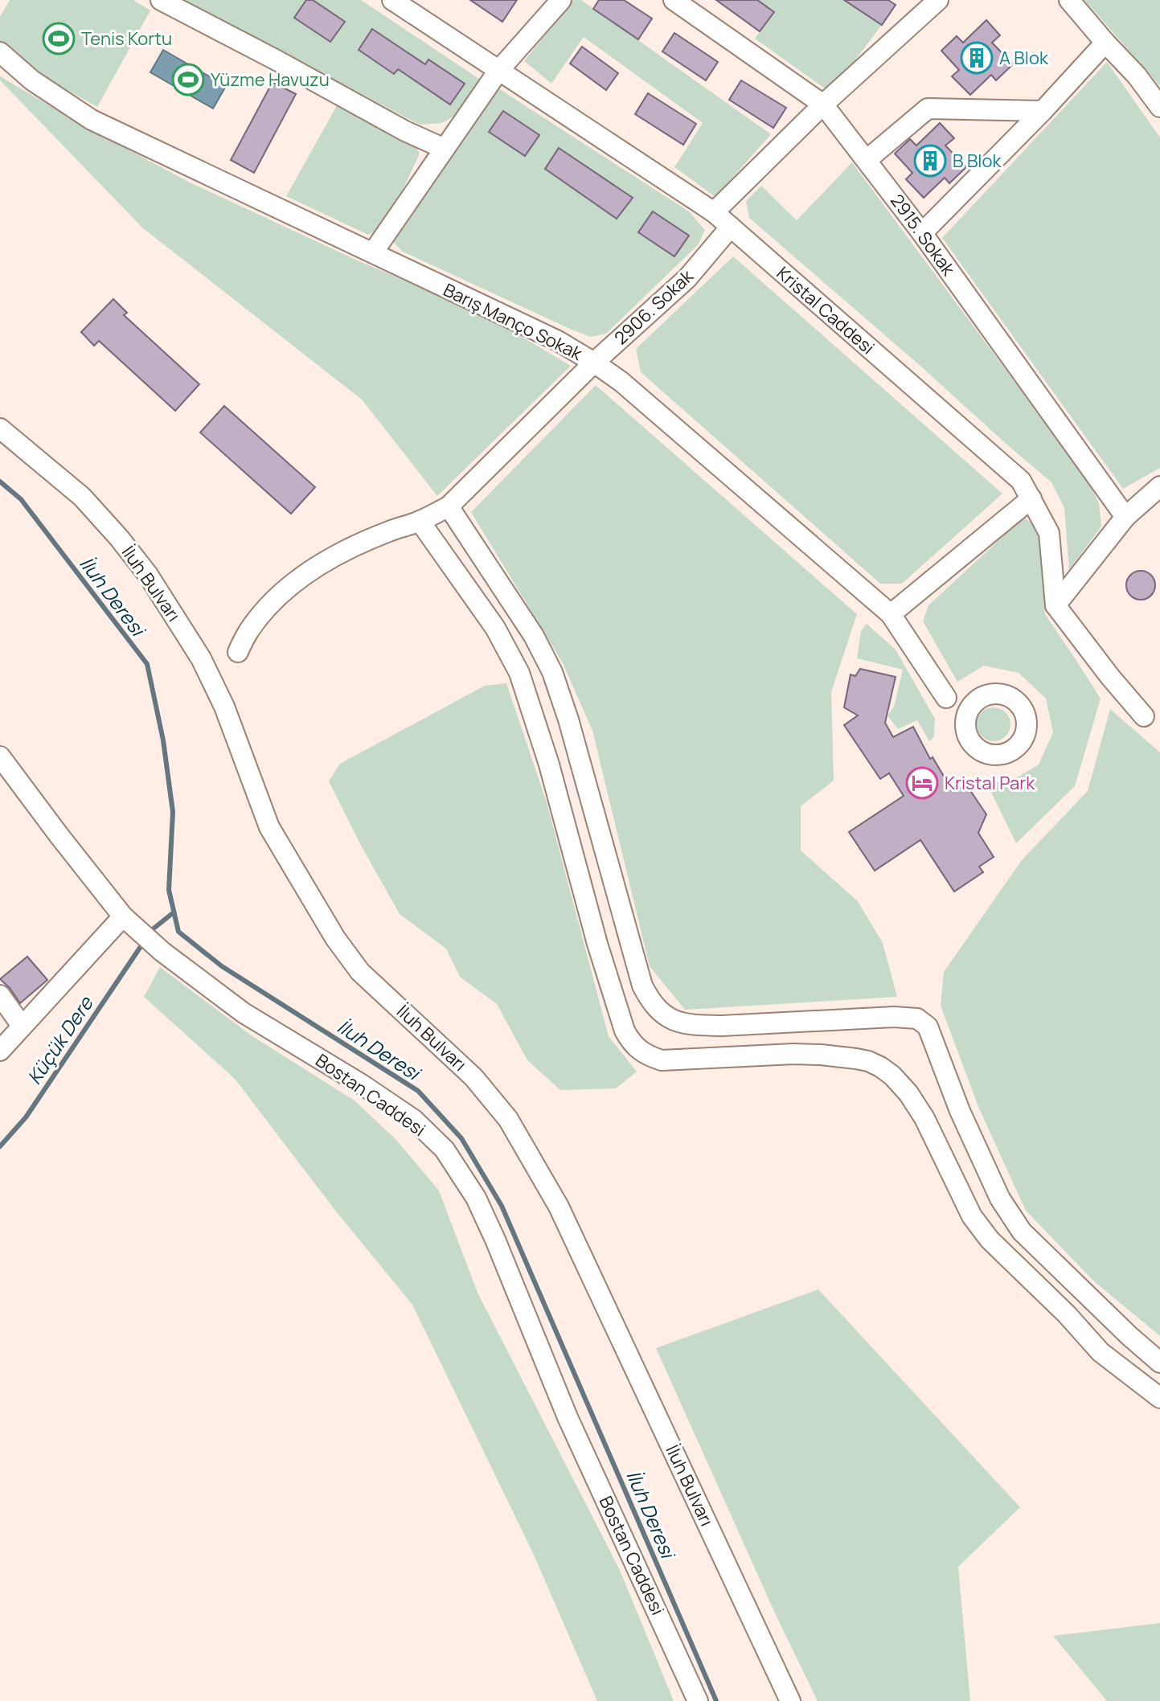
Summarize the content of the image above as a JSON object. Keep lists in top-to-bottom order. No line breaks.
{"streets":{"street":["2915. Sokak","2906. Sokak","Kristal Caddesi","Barış Manço Sokak","İluh Bulvarı","Bostan Caddesi"]},"crossings":[["2906. Sokak","Kristal Caddesi"],["2906. Sokak","Barış Manço Sokak"]],"water":["İluh Deresi","Küçük Dere"],"places":{"sports":["Tenis Kortu","Yüzme Havuzu"],"building":["A Blok","B Blok"],"hotel":["Kristal Park"]}}
